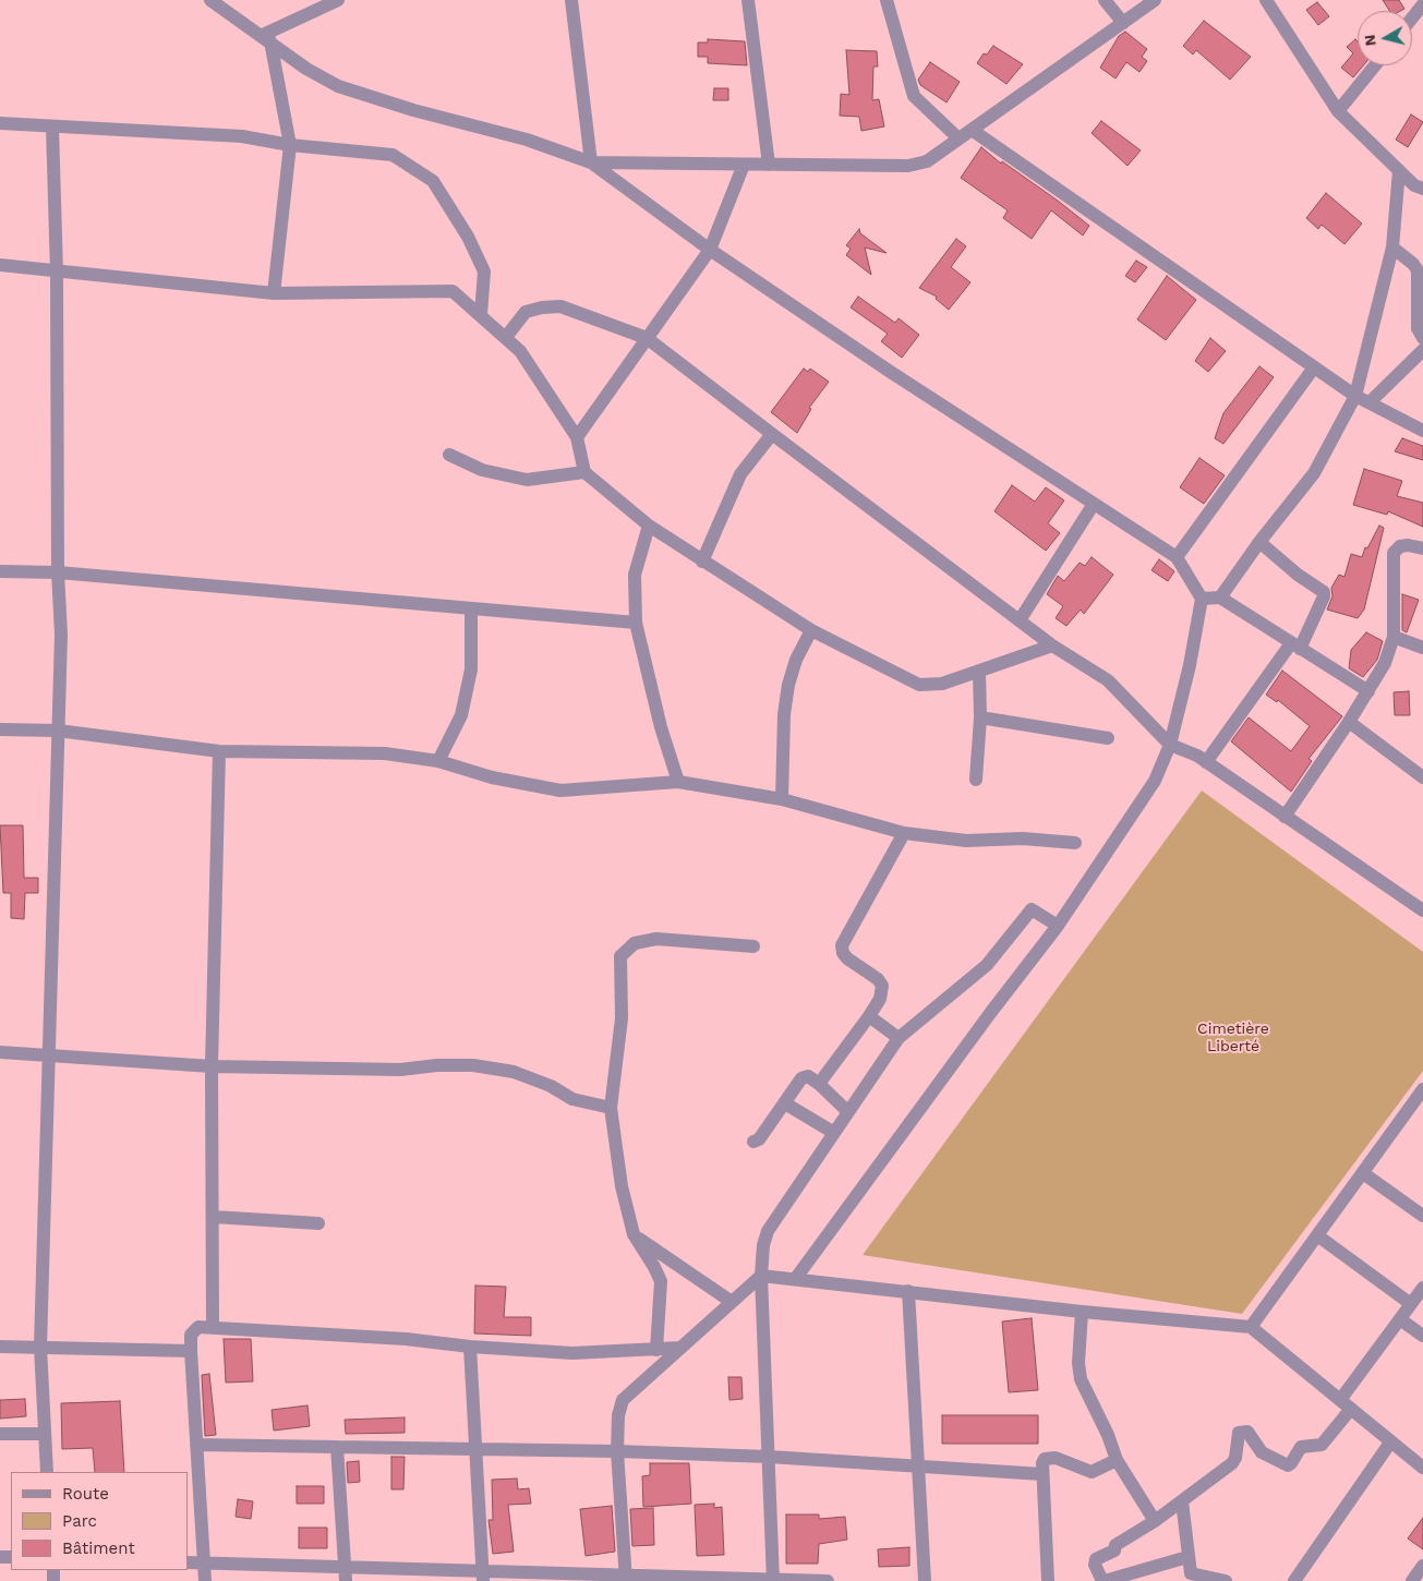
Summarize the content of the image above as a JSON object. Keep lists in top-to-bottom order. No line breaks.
{"parks":["Cimetière Liberté"],"legend":["Route","Parc","Bâtiment"],"north":"left"}
